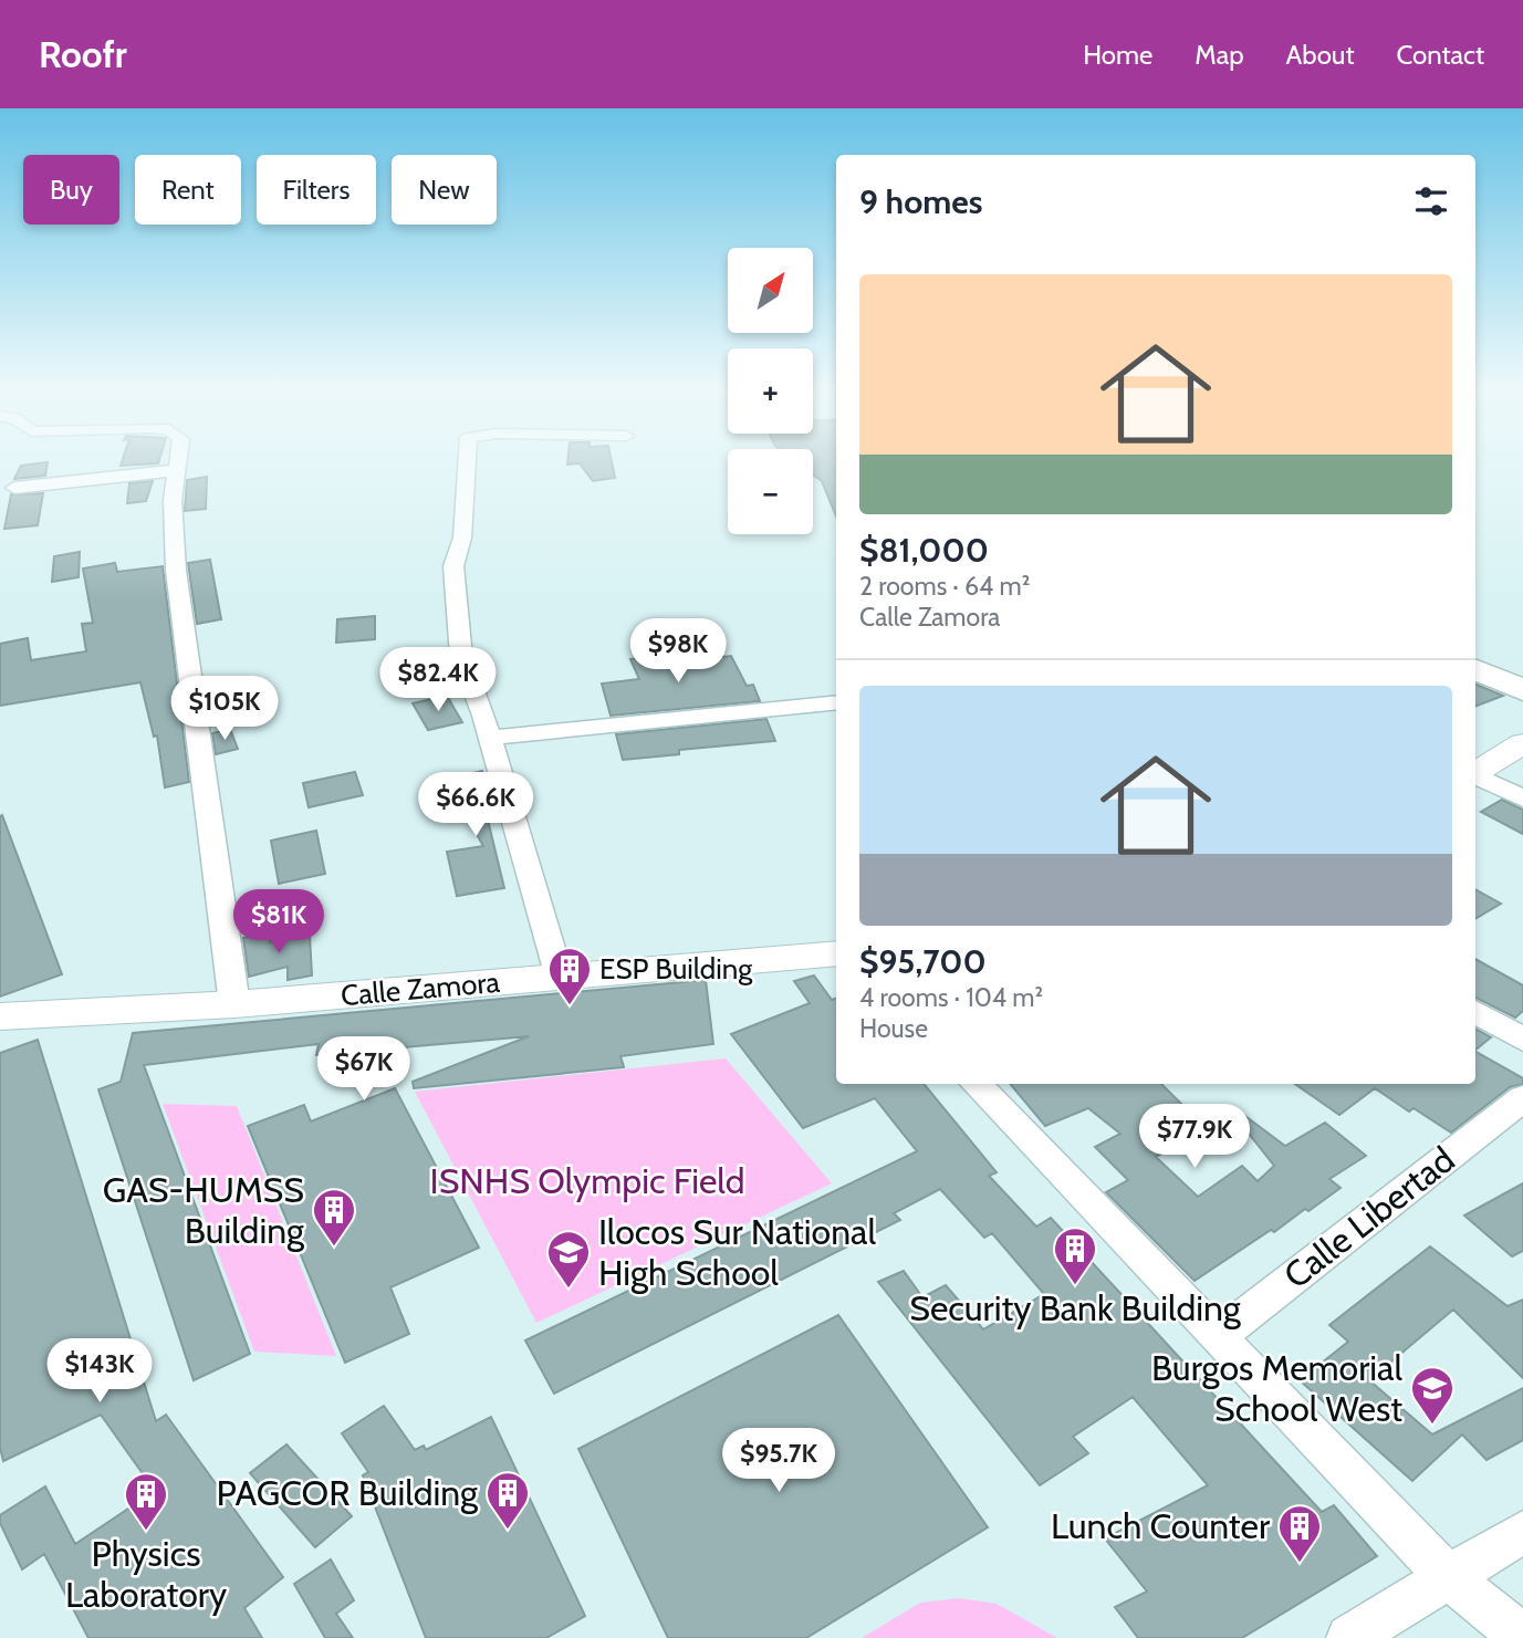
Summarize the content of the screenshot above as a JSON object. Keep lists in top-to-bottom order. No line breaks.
{"streets":{"street":["Calle Zamora","Calle Libertad"]},"parks":["ISNHS Olympic Field"],"places":{"building":["ESP Building","GAS-HUMSS Building","Security Bank Building","PAGCOR Building","Physics Laboratory","Lunch Counter"],"school or university":["Ilocos Sur National High School","Burgos Memorial School West"]},"north":"top right","page":{"header":"Roofr","nav":["Home","Map","About","Contact"],"chip":["Buy","Rent","Filters","New"],"heading":"9 homes","map_buttons":["+","−"],"list":[{"name":"$81,000","note":"2 rooms · 64 m² · Calle Zamora"},{"name":"$95,700","note":"4 rooms · 104 m² · House"}],"price":["$98K","$82.4K","$105K","$66.6K","$81K","$67K","$77.9K","$143K","$95.7K"]}}
